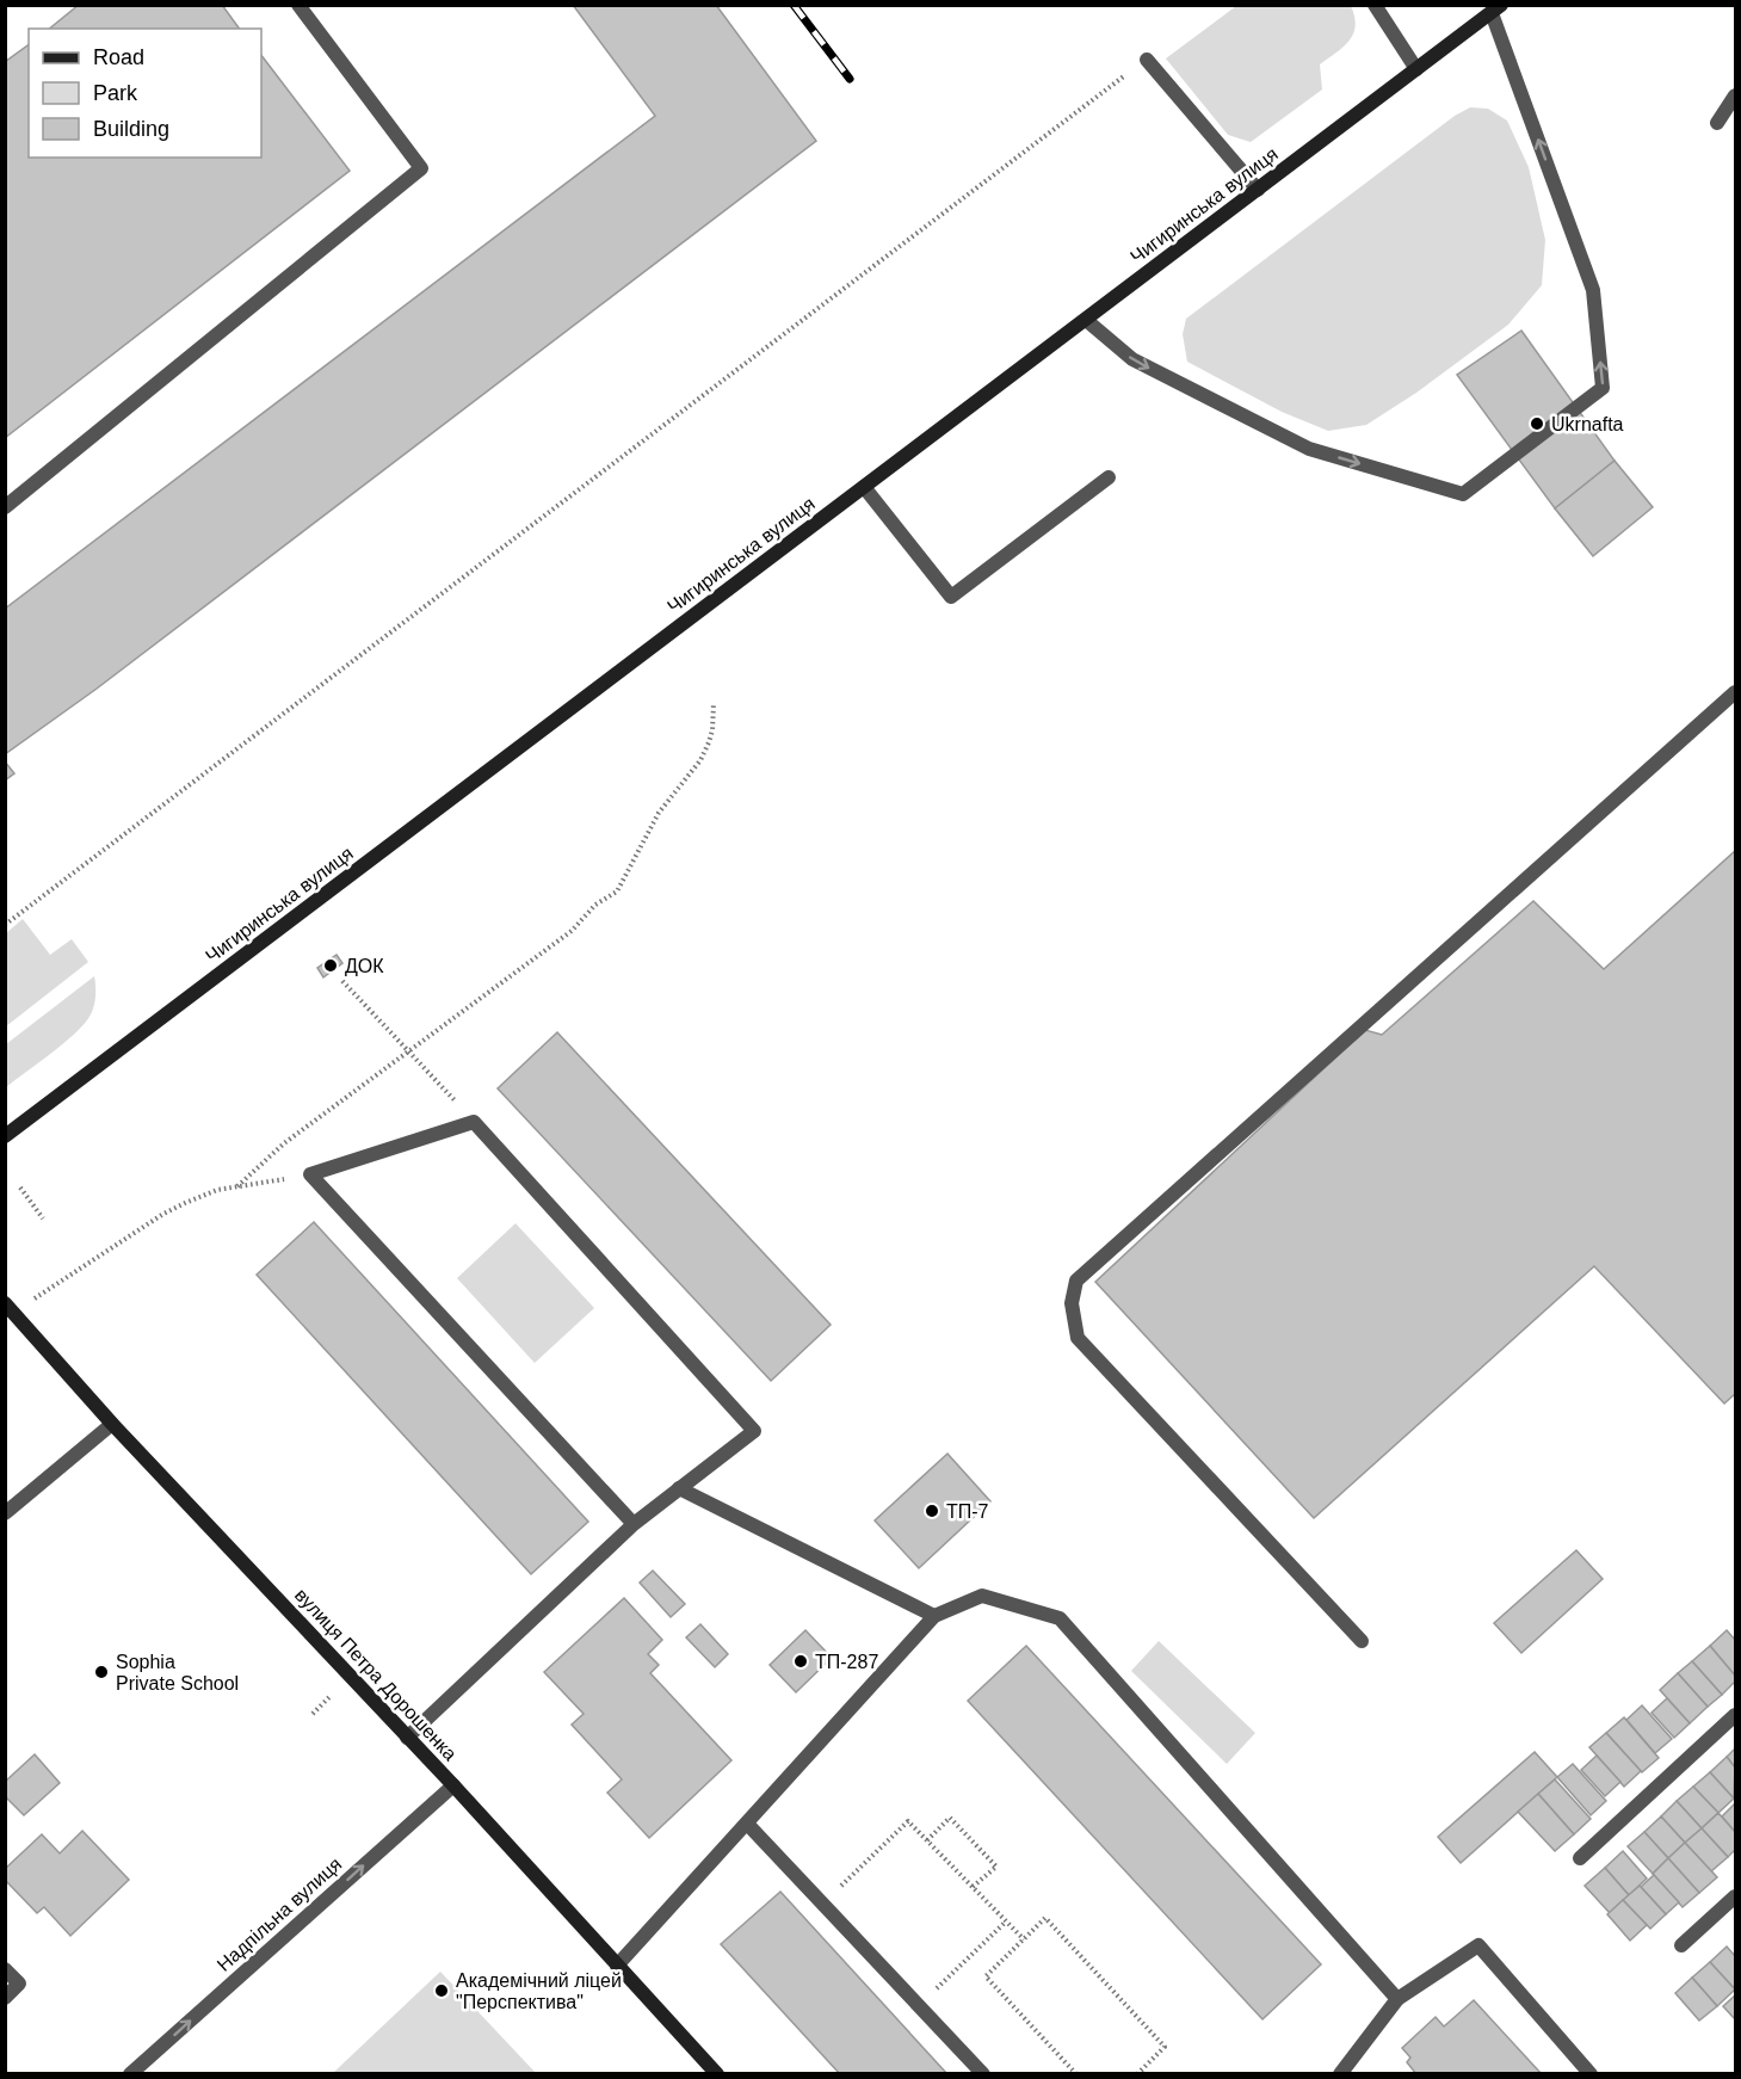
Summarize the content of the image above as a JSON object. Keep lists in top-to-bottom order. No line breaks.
{"streets":{"main road":["Чигиринська вулиця","вулиця Петра Дорошенка"],"street":["Надпільна вулиця"]},"crossings":[["вулиця Петра Дорошенка","Надпільна вулиця"]],"one_way":["Надпільна вулиця"],"places":["Ukrnafta","ДОК","ТП-7","ТП-287","Sophia Private School","Академічний ліцей \"Перспектива\""],"legend":["Road","Park","Building"]}
